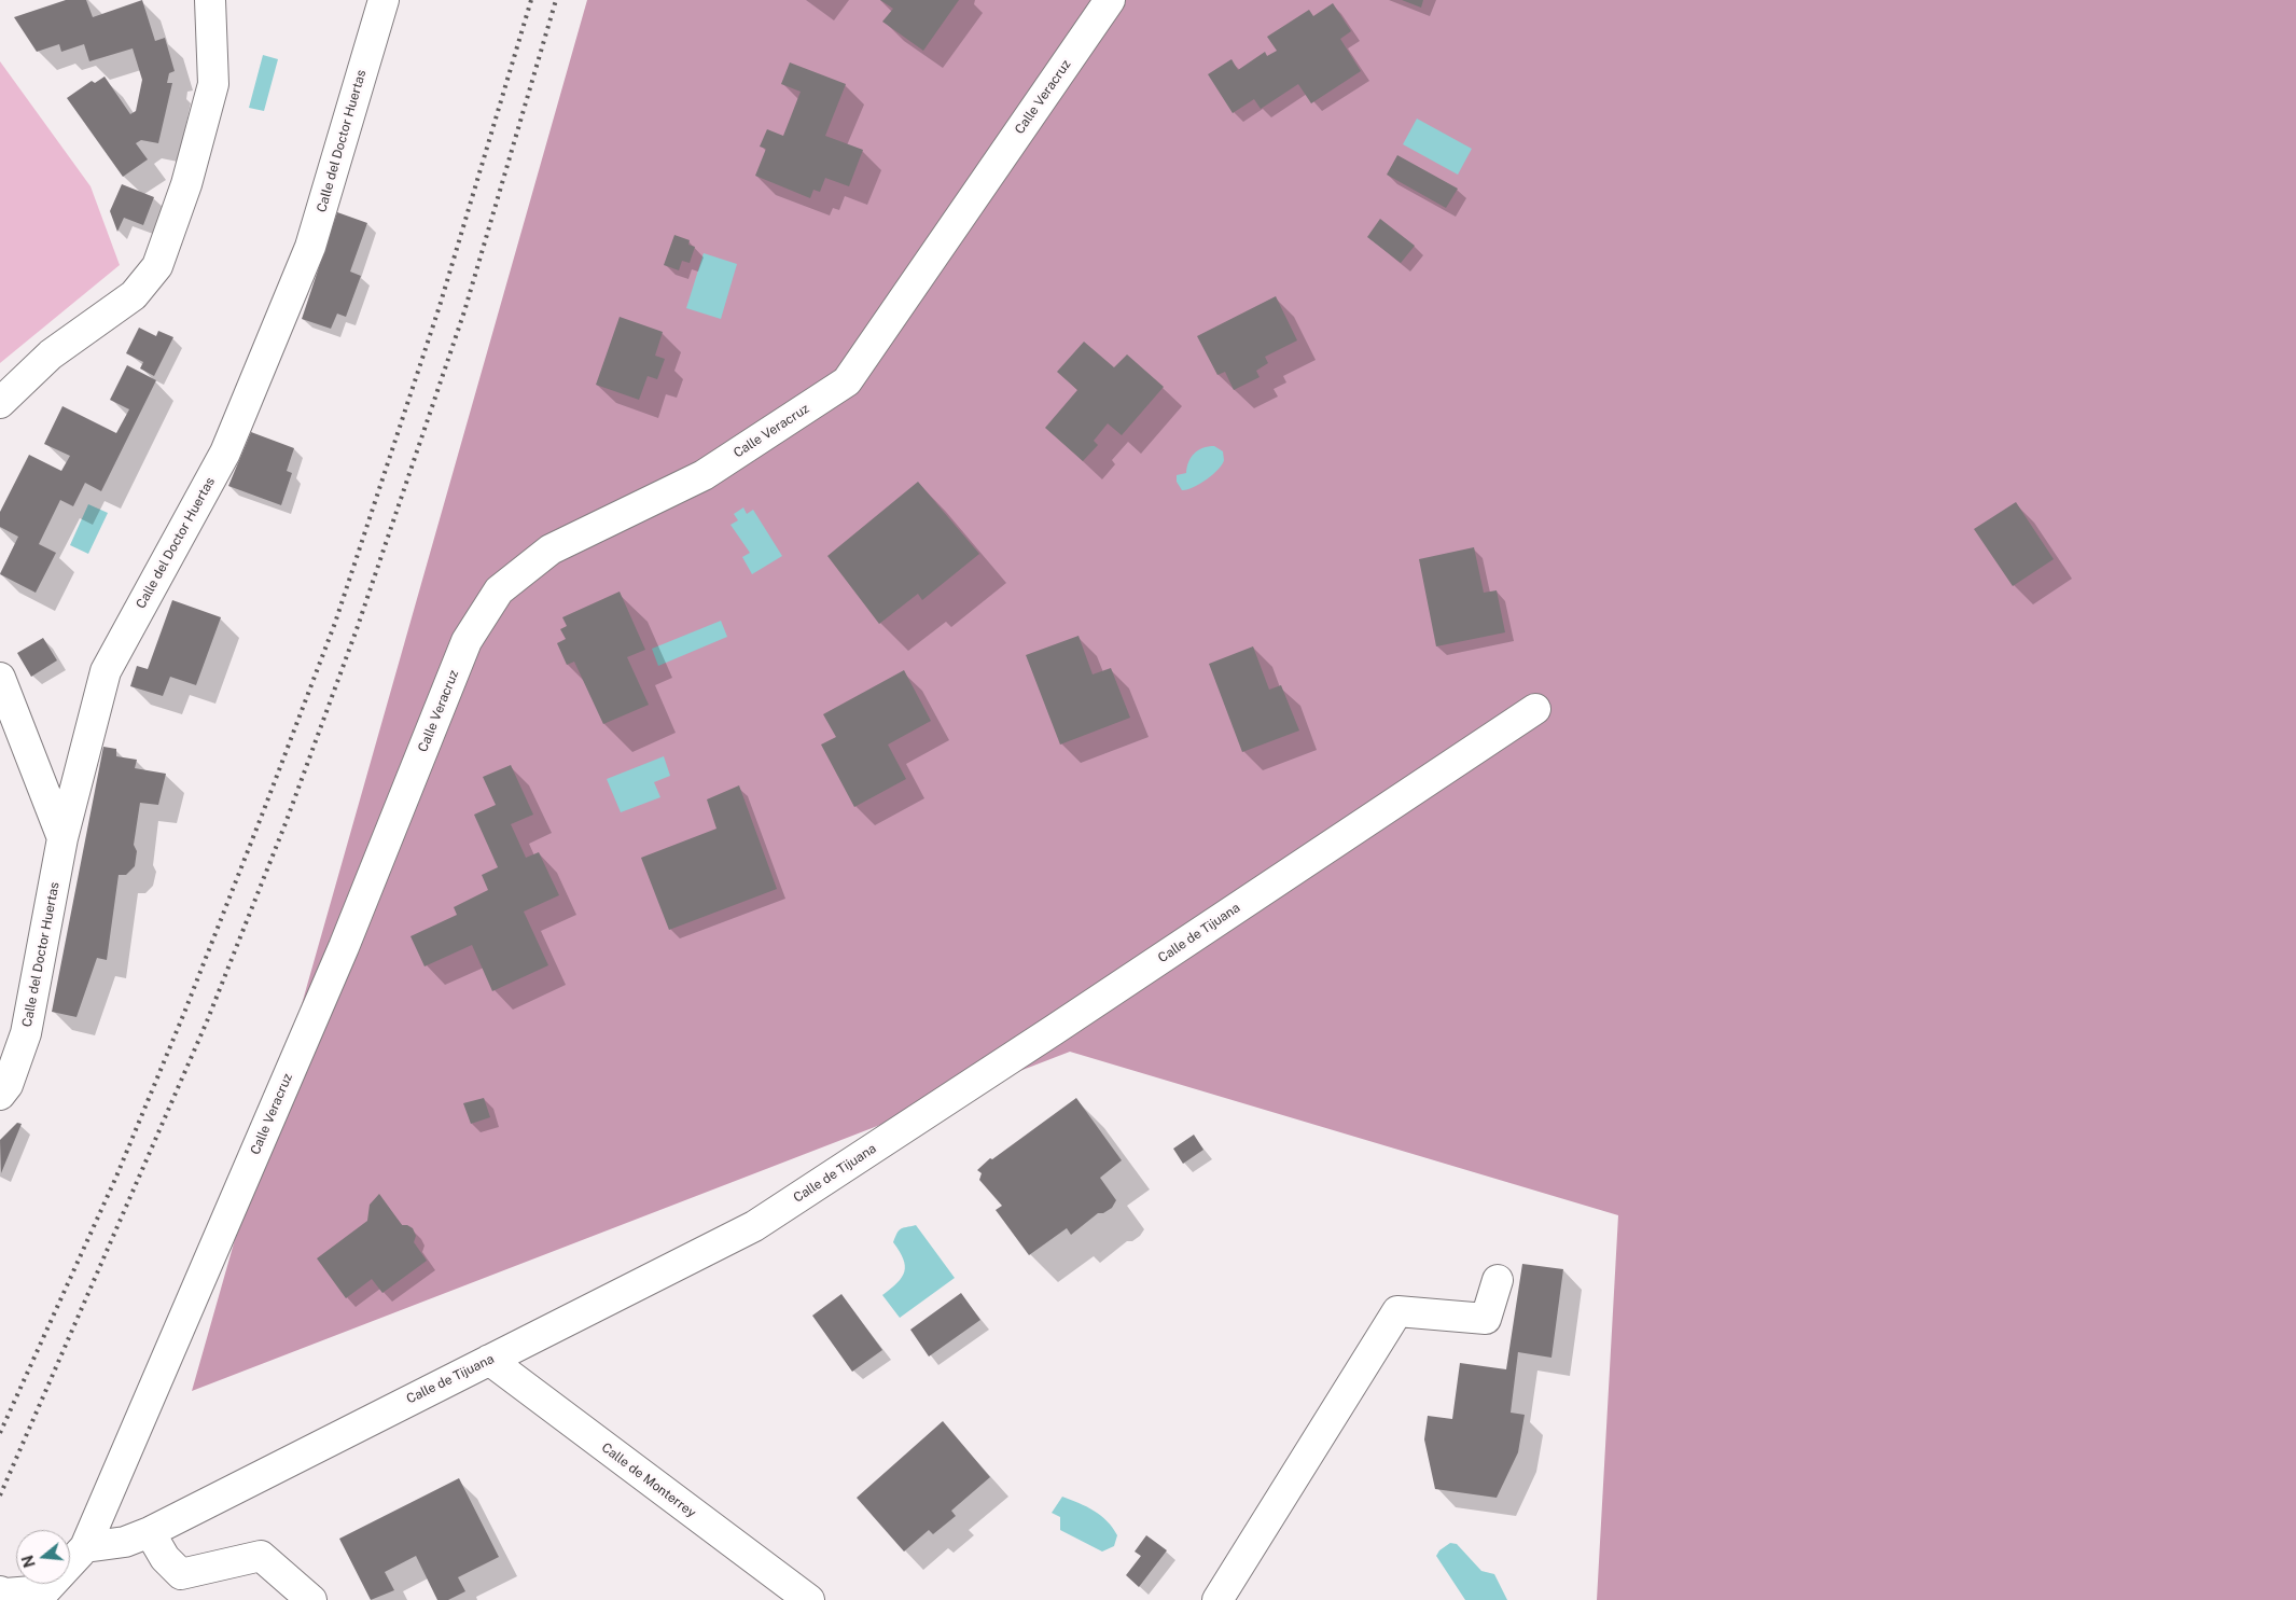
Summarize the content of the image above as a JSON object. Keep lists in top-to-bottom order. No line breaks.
{"streets":{"street":["Calle Veracruz","Calle del Doctor Huertas","Calle de Tijuana","Calle de Monterrey"]},"crossings":[["Calle Veracruz","Calle de Tijuana"],["Calle de Tijuana","Calle de Monterrey"]],"north":"left"}
